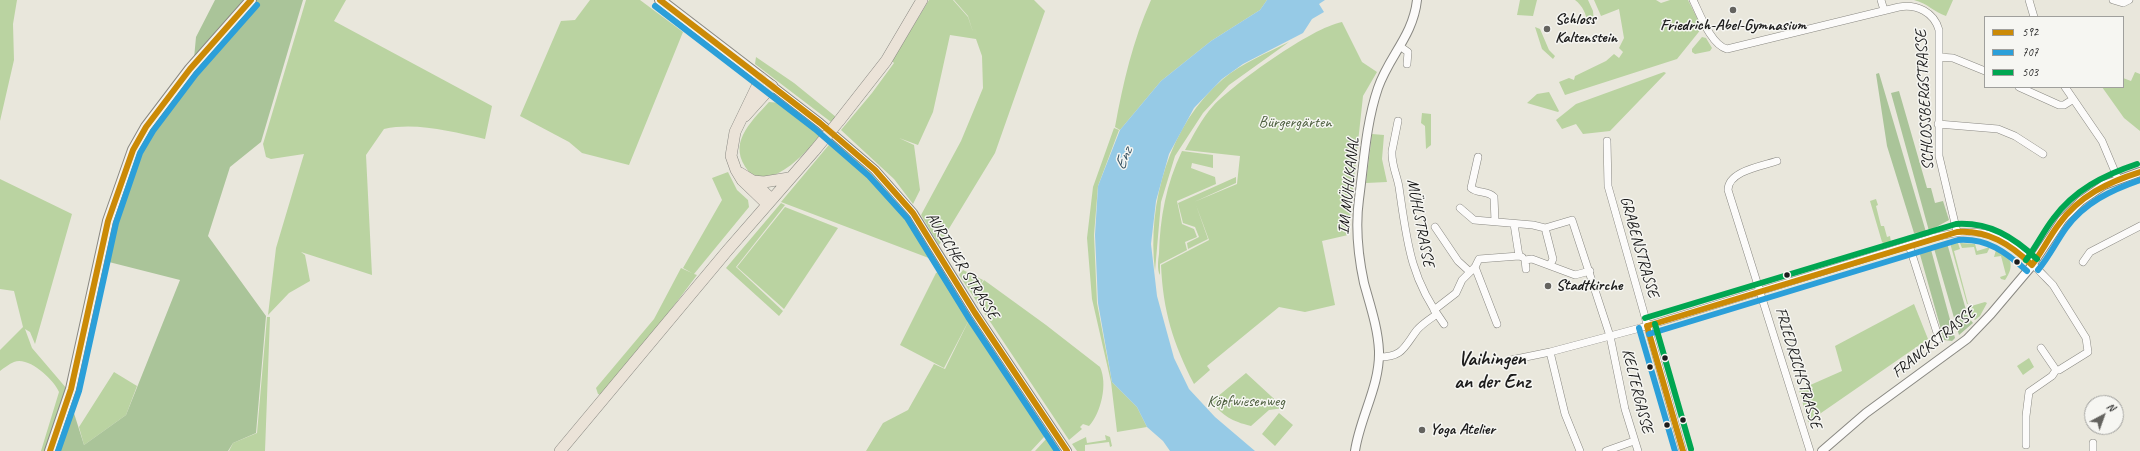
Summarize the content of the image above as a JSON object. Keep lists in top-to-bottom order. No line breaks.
{"streets":{"street":["SCHLOSSBERGSTRASSE","IM MÜHLKANAL","MÜHLSTRASSE","GRABENSTRASSE","AURICHER STRASSE","FRANCKSTRASSE","FRIEDRICHSTRASSE","KELTERGASSE"]},"districts":["Vaihingen an der Enz"],"water":["Enz"],"parks":["Bürgergärten","Köpfwiesenweg"],"places":["Friedrich-Abel-Gymnasium","Schloss Kaltenstein","Stadtkirche","Yoga Atelier"],"lines":["transit line 592","transit line 707","transit line 503"],"legend":["592","707","503"],"north":"top right"}
